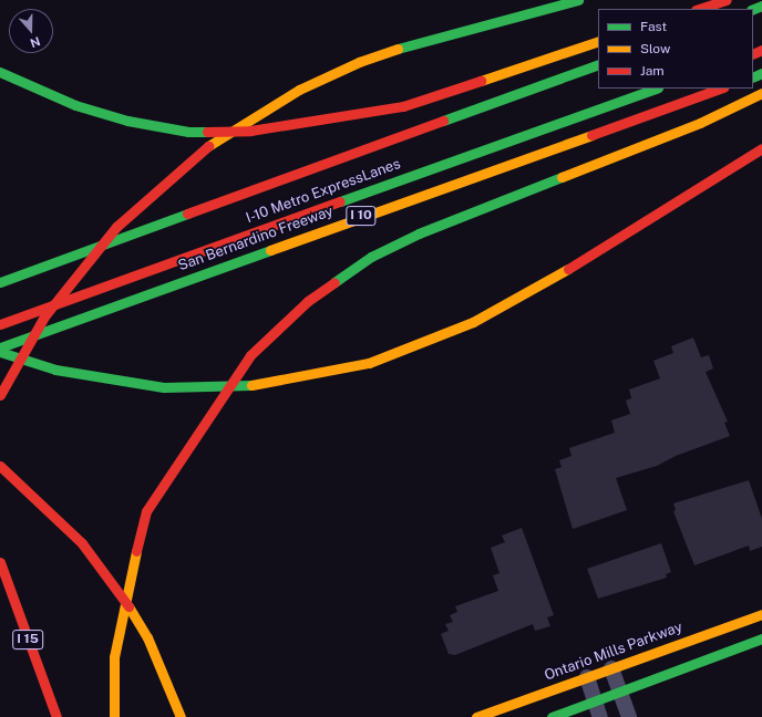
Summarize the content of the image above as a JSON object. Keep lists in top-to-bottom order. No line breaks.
{"streets":{"main road":["I-10 Metro ExpressLanes","I 10","San Bernardino Freeway","I 15","Ontario Mills Parkway"]},"legend":["Fast","Slow","Jam"],"north":"bottom"}
